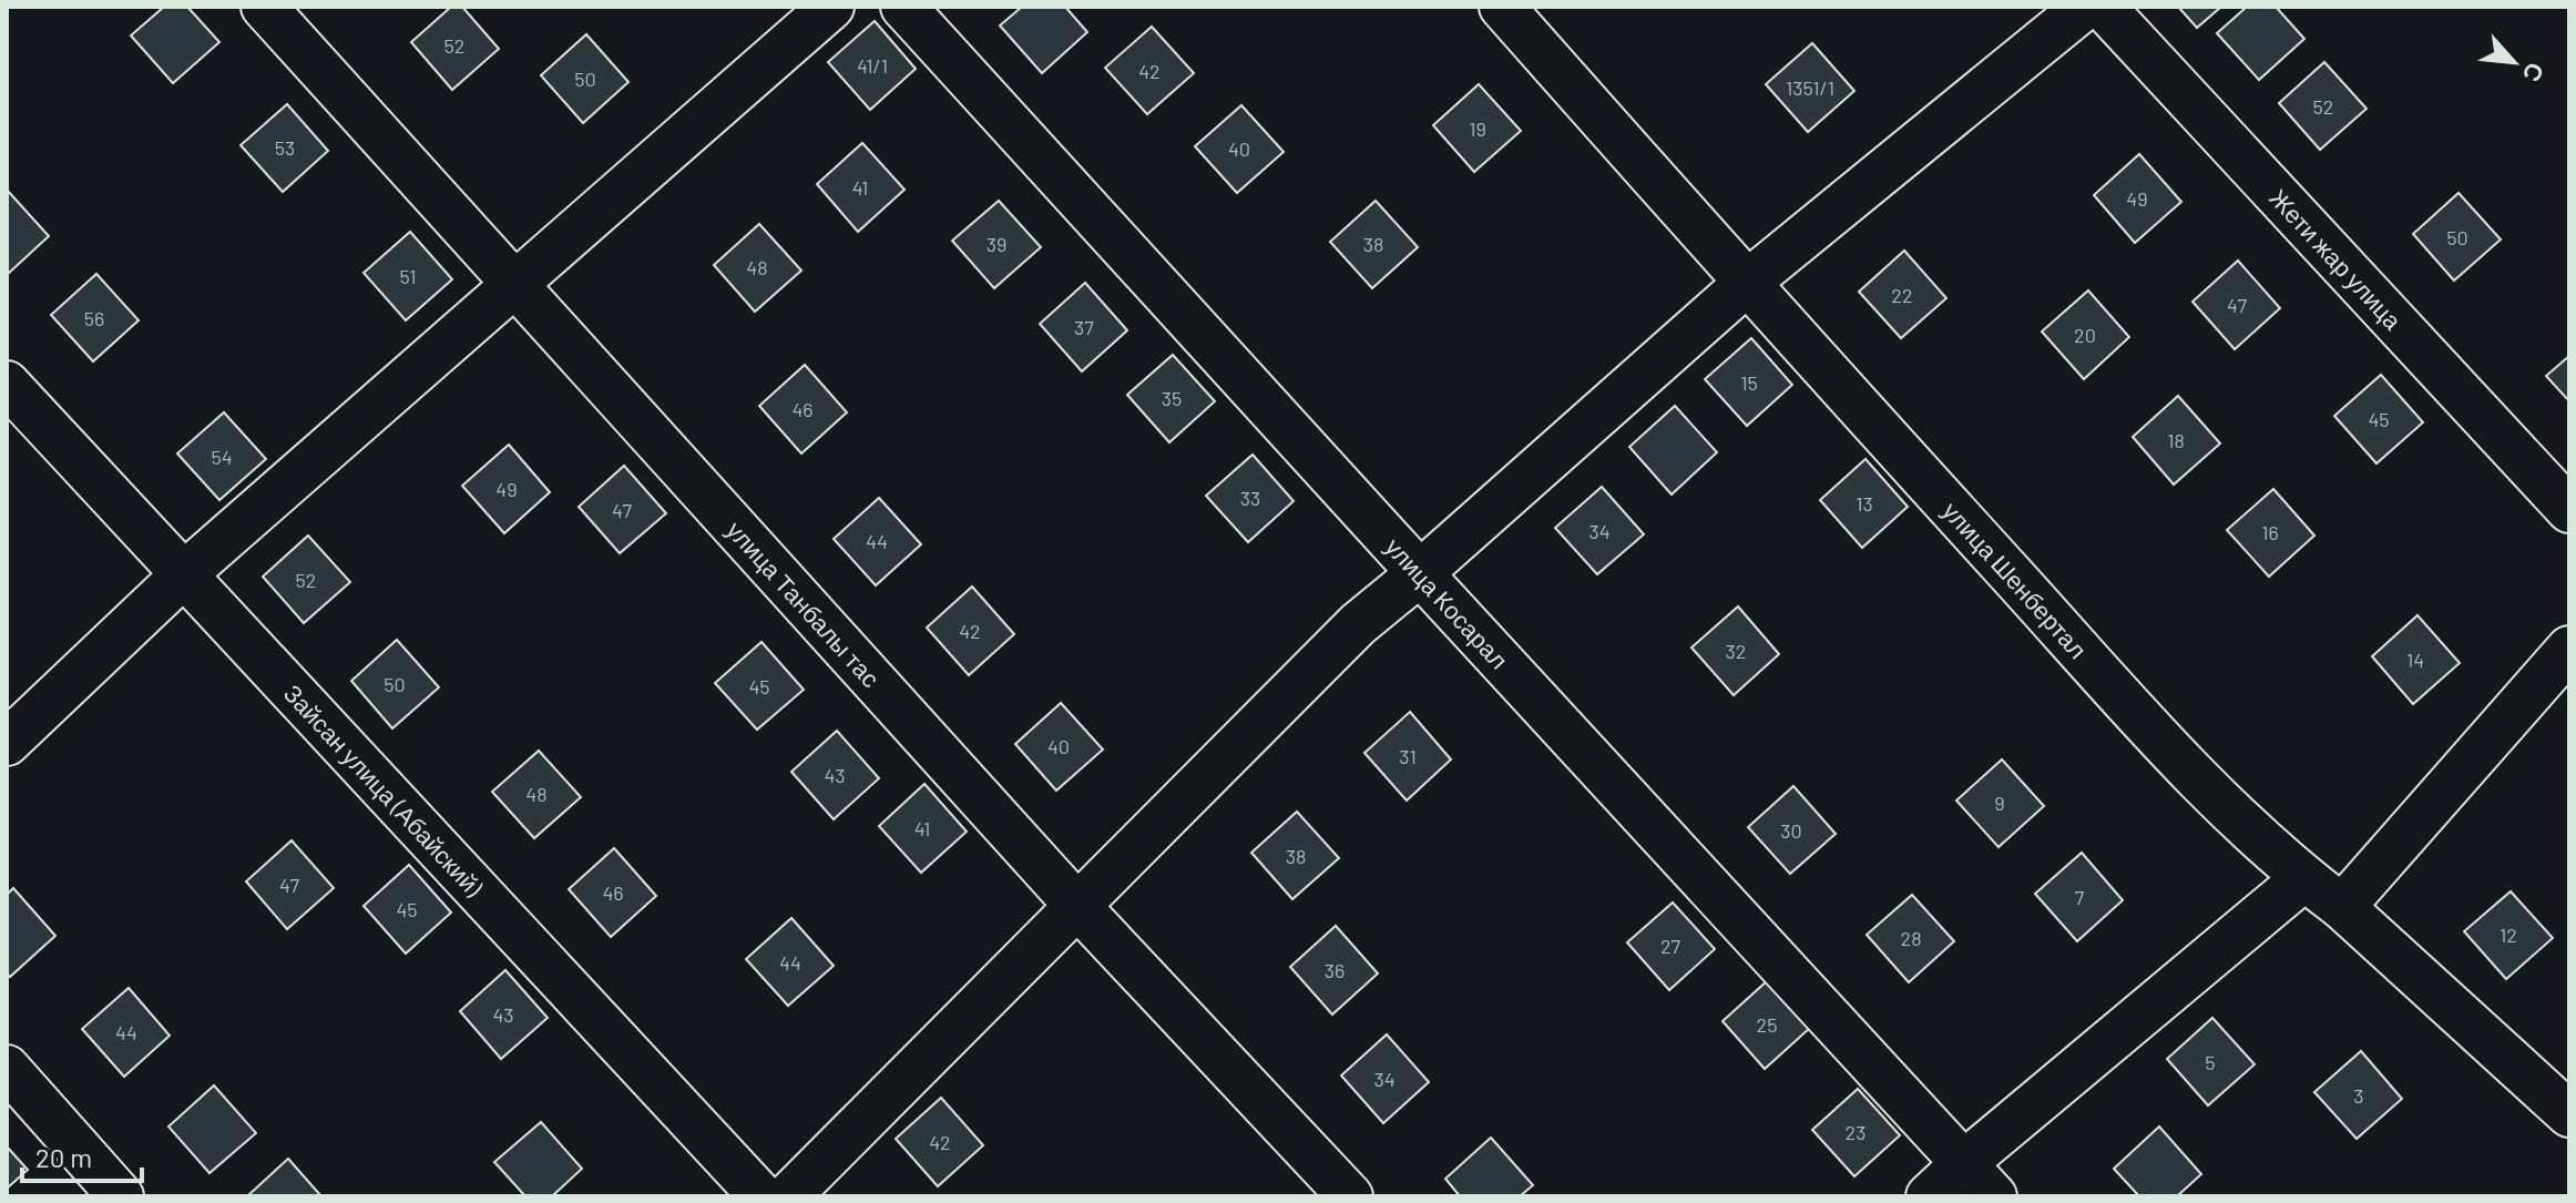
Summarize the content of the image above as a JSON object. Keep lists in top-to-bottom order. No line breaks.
{"streets":{"street":["Жети жар улица","улица Шенбертал","улица Косарал","улица Танбалы тас","Зайсан улица (Абайский)"]},"house_numbers":["52","41/1","42","50","1351/1","52","19","53","40","41","49","50","39","38","48","51","22","47","56","37","20","15","35","46","45","18","54","49","33","13","47","34","16","44","52","42","32","14","50","45","40","31","43","48","9","41","30","38","47","46","7","45","12","28","27","44","36","43","25","44","5","34","3","23","42"],"scale_bar":"20 m","north":"bottom right"}
